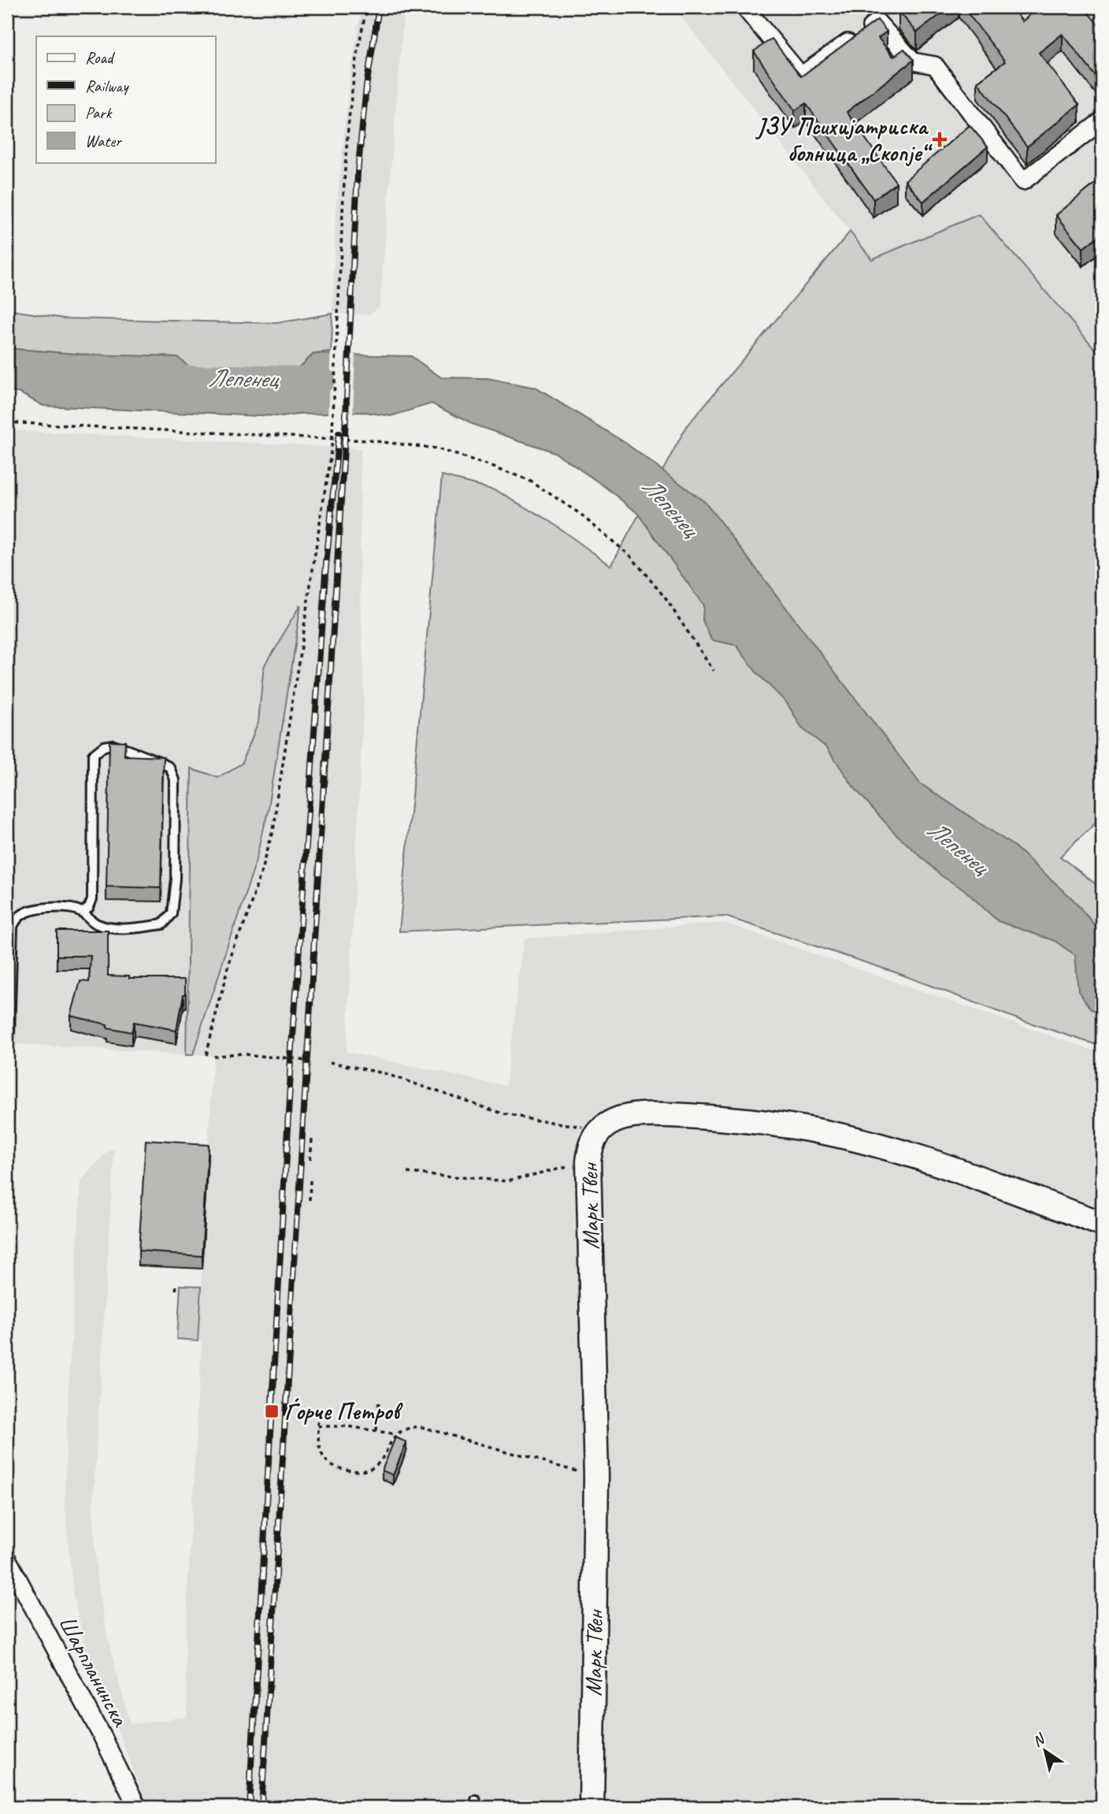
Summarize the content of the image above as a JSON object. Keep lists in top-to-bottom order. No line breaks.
{"streets":{"street":["Марк Твен","Шарпланинска"]},"water":["Лепенец"],"places":{"health":["ЈЗУ Психијатриска болница „Скопје“"],"transit":["Ѓорче Петров"]},"legend":["Road","Railway","Park","Water"],"north":"top left"}
